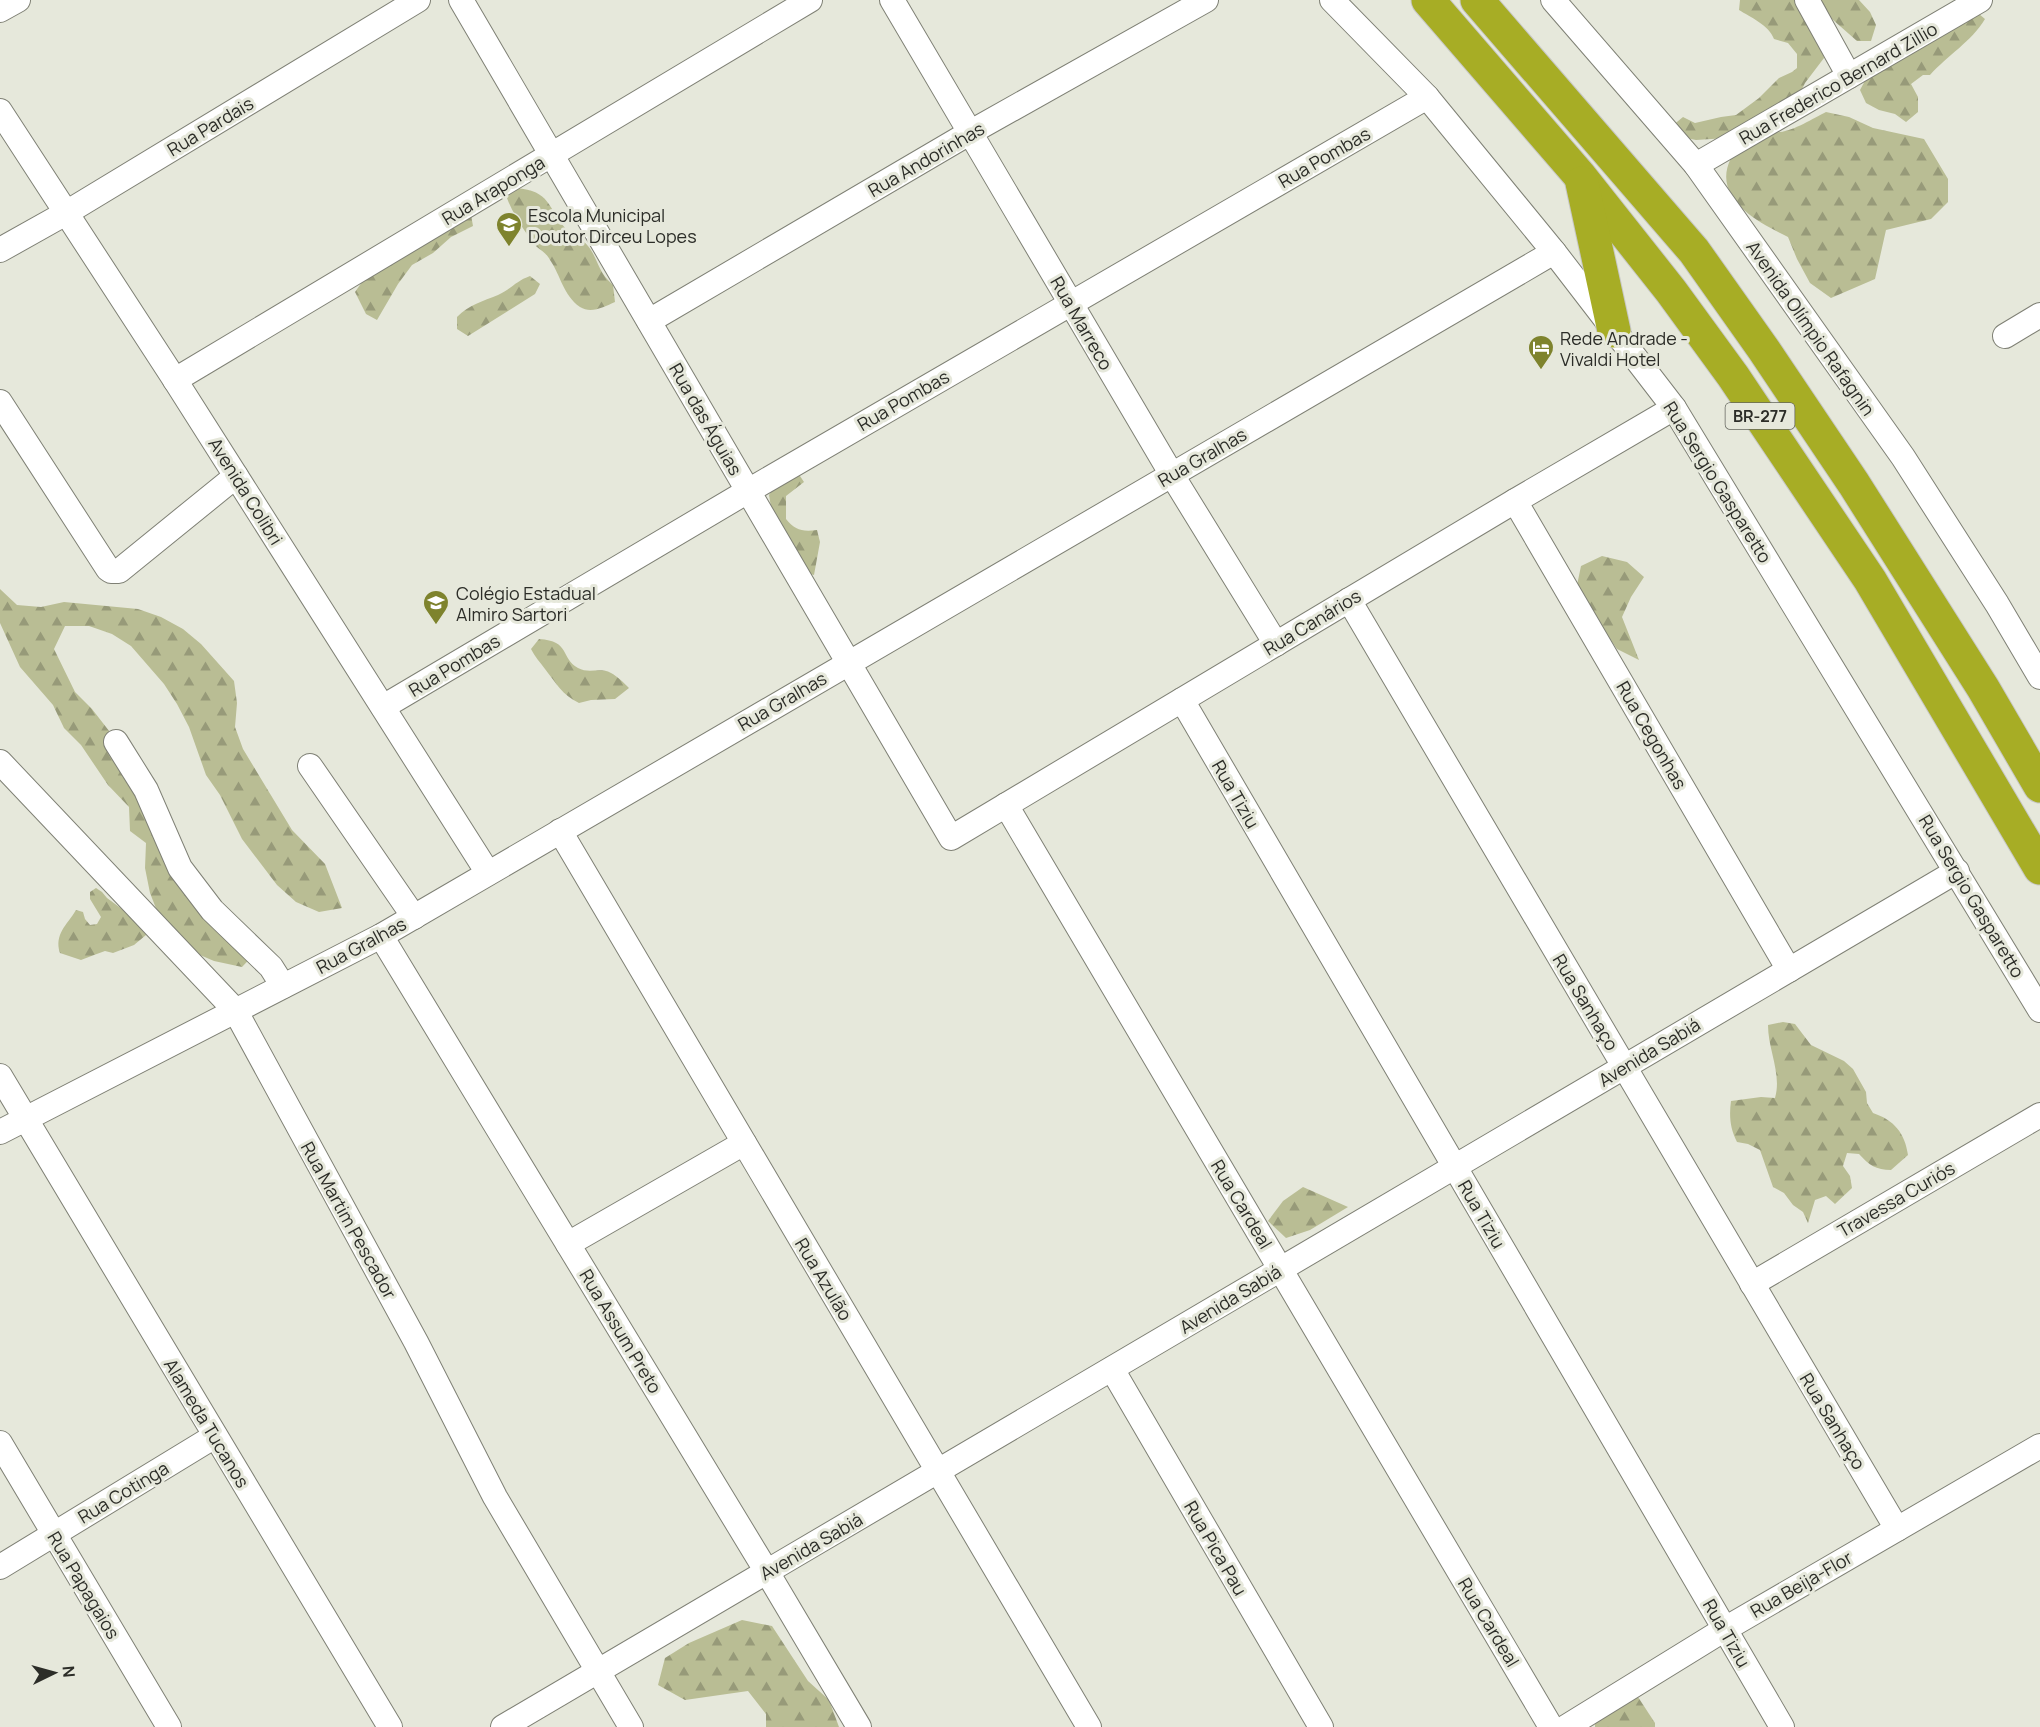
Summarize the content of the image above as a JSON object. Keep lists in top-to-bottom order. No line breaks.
{"streets":{"highway":["BR-277"],"street":["Rua Frederico Bernard Zillio","Rua Pardais","Rua Pombas","Rua Andorinhas","Rua Araponga","Rua Marreco","Avenida Olímpio Rafagnin","Rua das Águias","Rua Gralhas","Rua Sergio Gasparetto","Avenida Colibri","Rua Canários","Rua Cegonhas","Rua Tiziu","Rua Sanhaço","Avenida Sabiá","Travessa Curiós","Rua Cardeal","Rua Martim Pescador","Rua Azulão","Rua Assum Preto","Alameda Tucanos","Rua Cotinga","Rua Pica Pau","Rua Beija-Flor","Rua Papagaios"]},"crossings":[["Rua Frederico Bernard Zillio","Avenida Olímpio Rafagnin"],["Rua Pardais","Avenida Colibri"],["Rua Pombas","Rua Marreco"],["Rua Pombas","Rua das Águias"],["Rua Pombas","Rua Sergio Gasparetto"],["Rua Pombas","Avenida Colibri"],["Rua Andorinhas","Rua Marreco"],["Rua Andorinhas","Rua das Águias"],["Rua Araponga","Rua das Águias"],["Rua Araponga","Avenida Colibri"],["Rua Marreco","Rua Gralhas"],["Rua Marreco","Rua Canários"],["Rua das Águias","Rua Gralhas"],["Rua das Águias","Rua Canários"],["Rua Gralhas","Rua Sergio Gasparetto"],["Rua Gralhas","Avenida Colibri"],["Rua Gralhas","Rua Martim Pescador"],["Rua Gralhas","Rua Azulão"],["Rua Gralhas","Rua Assum Preto"],["Rua Gralhas","Alameda Tucanos"],["Rua Sergio Gasparetto","Rua Canários"],["Rua Sergio Gasparetto","Avenida Sabiá"],["Rua Canários","Rua Cegonhas"],["Rua Canários","Rua Tiziu"],["Rua Canários","Rua Sanhaço"],["Rua Canários","Rua Cardeal"],["Rua Cegonhas","Avenida Sabiá"],["Rua Tiziu","Avenida Sabiá"],["Rua Tiziu","Rua Beija-Flor"],["Rua Sanhaço","Avenida Sabiá"],["Rua Sanhaço","Travessa Curiós"],["Rua Sanhaço","Rua Beija-Flor"],["Avenida Sabiá","Rua Cardeal"],["Avenida Sabiá","Rua Martim Pescador"],["Avenida Sabiá","Rua Azulão"],["Avenida Sabiá","Rua Assum Preto"],["Avenida Sabiá","Rua Pica Pau"],["Alameda Tucanos","Rua Cotinga"],["Rua Cotinga","Rua Papagaios"]],"places":{"school or university":["Escola Municipal Doutor Dirceu Lopes","Colégio Estadual Almiro Sartori"],"hotel":["Rede Andrade - Vivaldi Hotel"]},"north":"right"}
